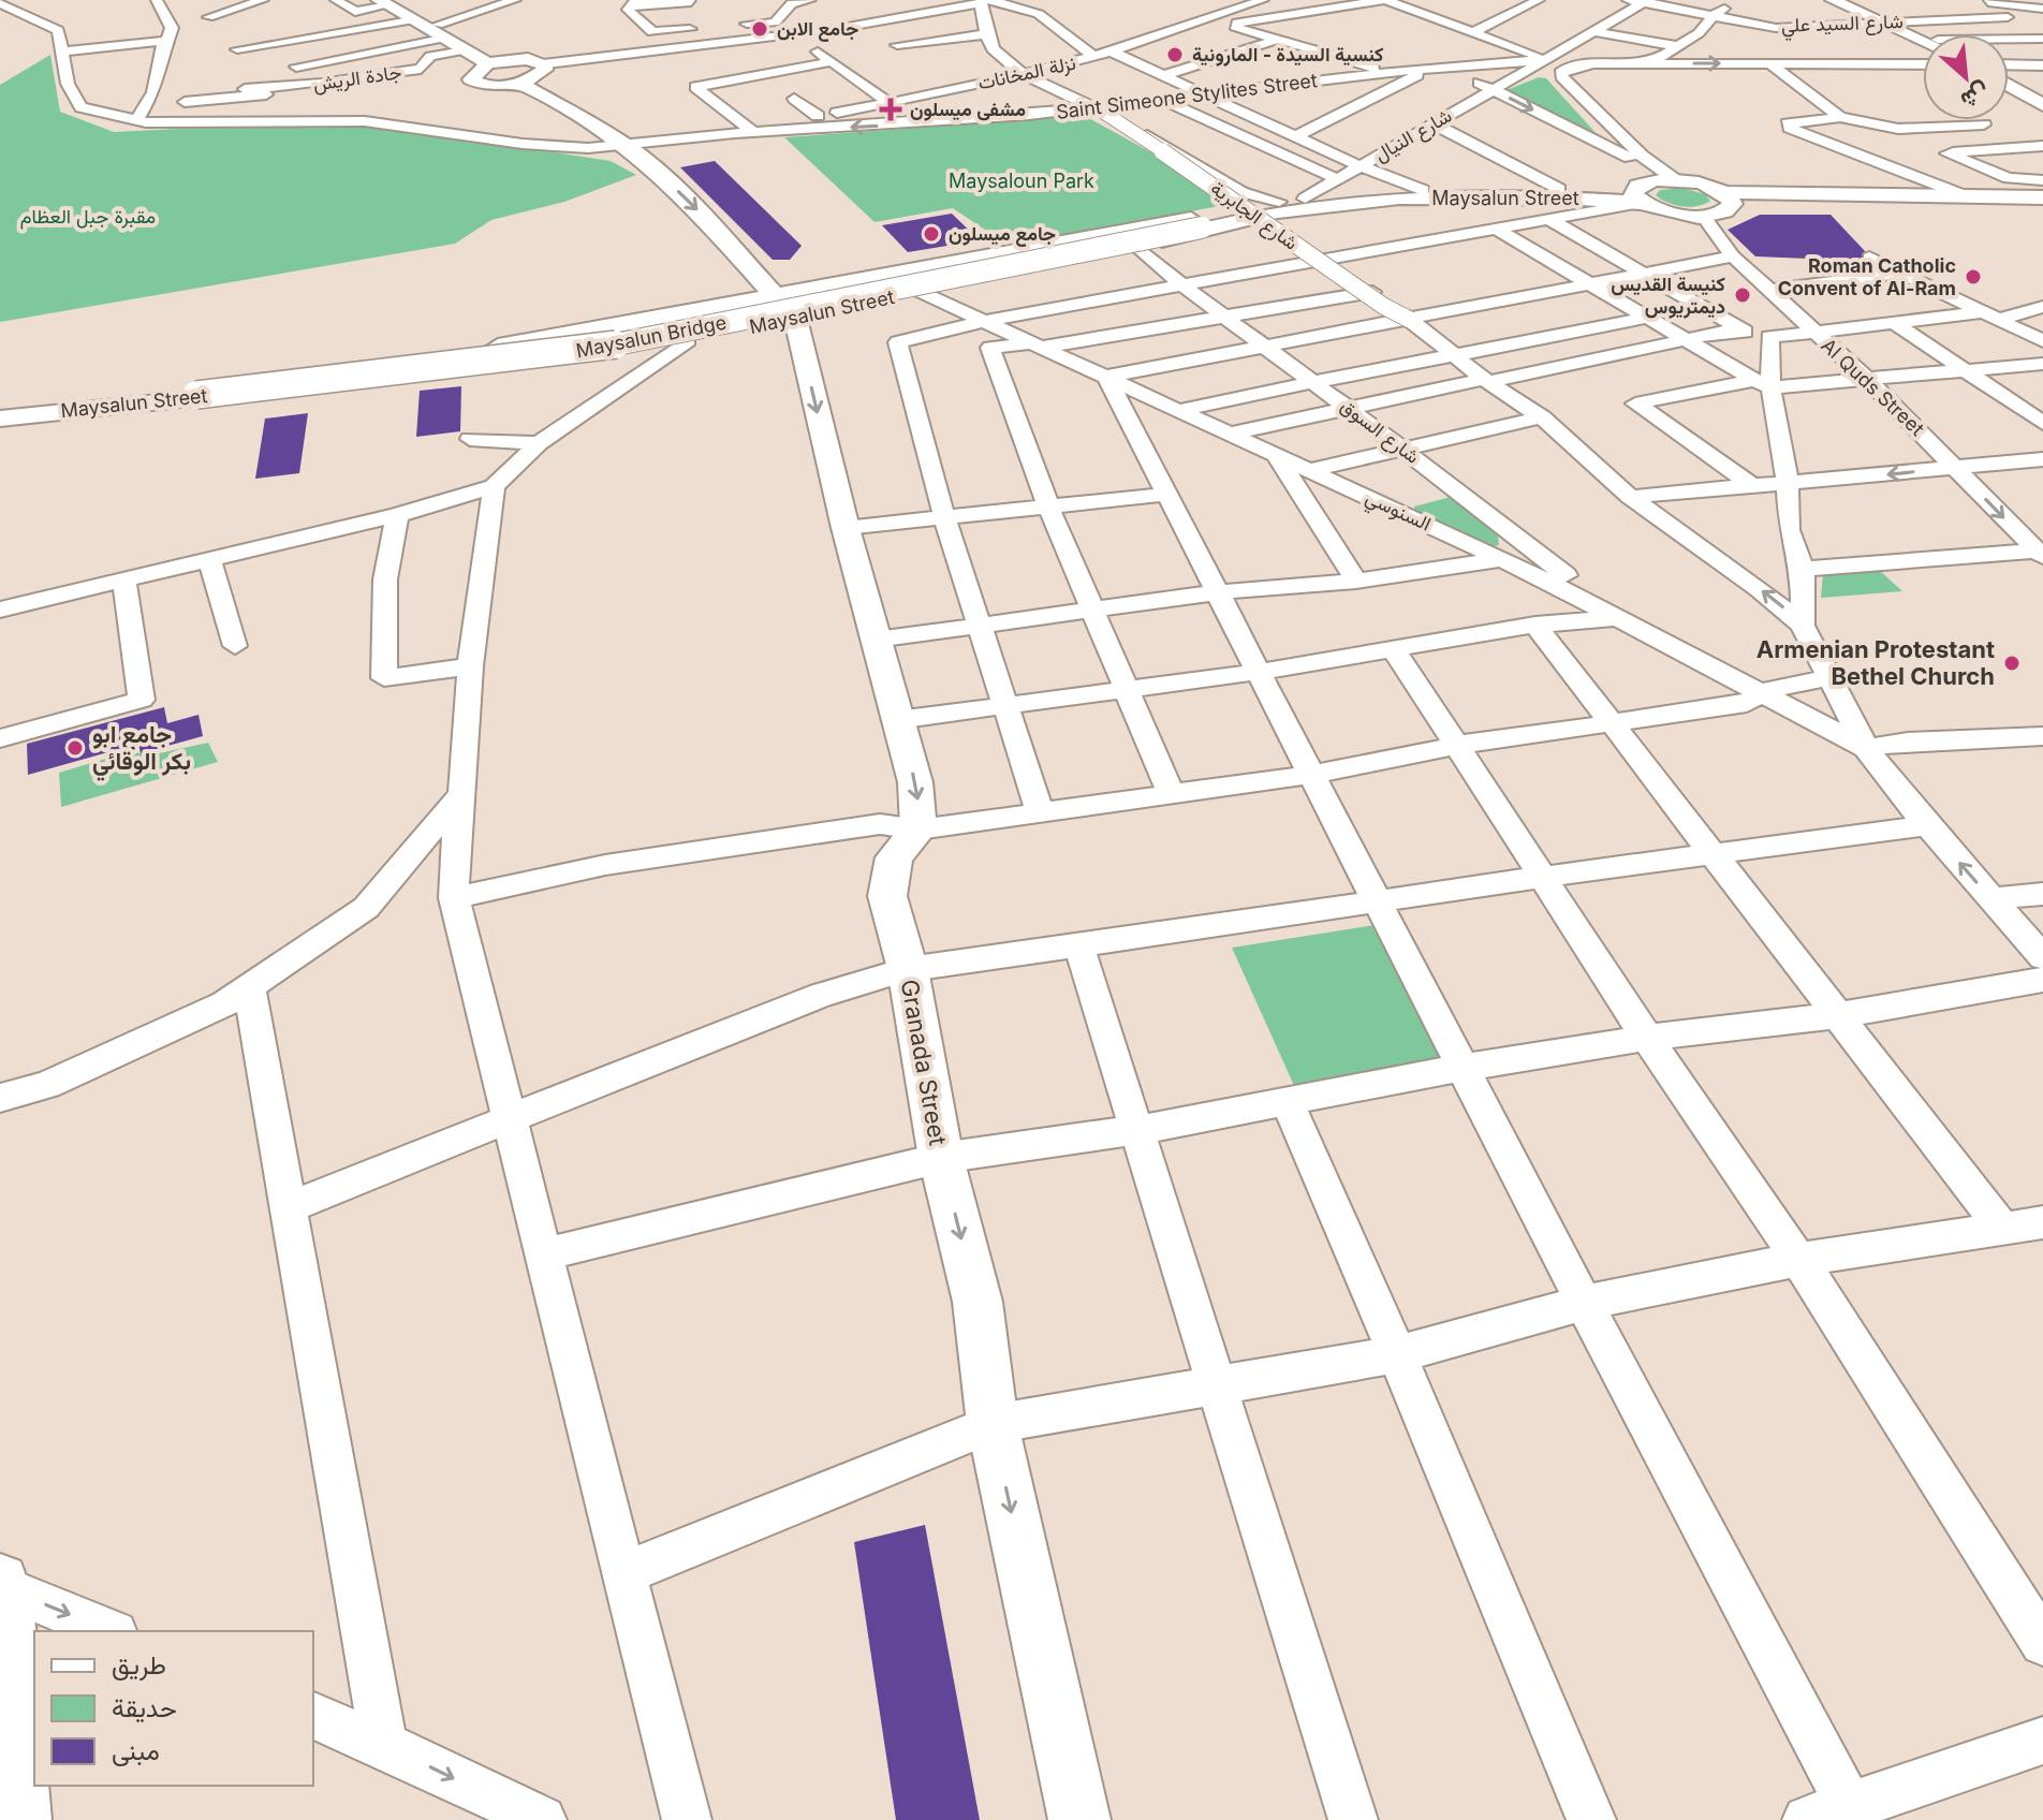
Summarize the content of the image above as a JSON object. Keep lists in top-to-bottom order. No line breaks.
{"streets":{"main road":["Maysalun Street","Maysalun Bridge","Granada Street"],"street":["شارع السيد علي","نزلة المخانات","جادة الريش","Saint Simeone Stylites Street","شارع النيال","شارع الجابرية","Al Quds Street","شارع السوق","السنوسي"]},"crossings":[["شارع السيد علي","شارع النيال"],["نزلة المخانات","Saint Simeone Stylites Street"],["Saint Simeone Stylites Street","شارع النيال"],["Saint Simeone Stylites Street","شارع الجابرية"],["شارع النيال","Maysalun Street"],["Maysalun Street","Maysalun Bridge"],["Maysalun Street","شارع السوق"],["Maysalun Street","السنوسي"],["شارع السوق","السنوسي"]],"one_way":["Granada Street"],"parks":["Maysaloun Park","مقبرة جبل العظام"],"places":{"other":["جامع الابن","كنسية السيدة - المارونية","جامع ميسلون","Roman Catholic Convent of Al-Ram","كنيسة القديس ديمتريوس","Armenian Protestant Bethel Church","جامع ابو بكر الوقائي"],"health":["مشفى ميسلون"]},"legend":["طريق","حديقة","مبنى"],"north":"bottom right"}
